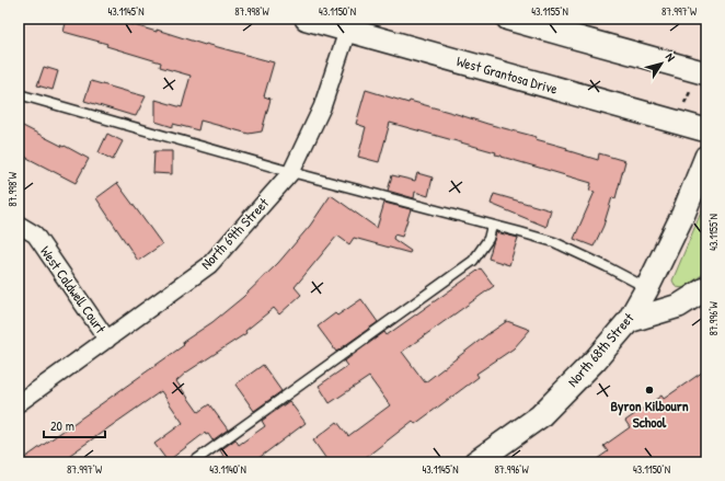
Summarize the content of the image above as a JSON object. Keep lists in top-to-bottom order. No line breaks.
{"streets":{"street":["West Grantosa Drive","North 69th Street","West Caldwell Court","North 68th Street"]},"crossings":[["West Grantosa Drive","North 69th Street"],["North 69th Street","West Caldwell Court"]],"places":["Byron Kilbourn School"],"scale_bar":"20 m","north":"top right","coordinates":["43.1145°N","87.998°W","43.1150°N","43.1155°N","87.997°W","87.996°W","43.1140°N"]}
